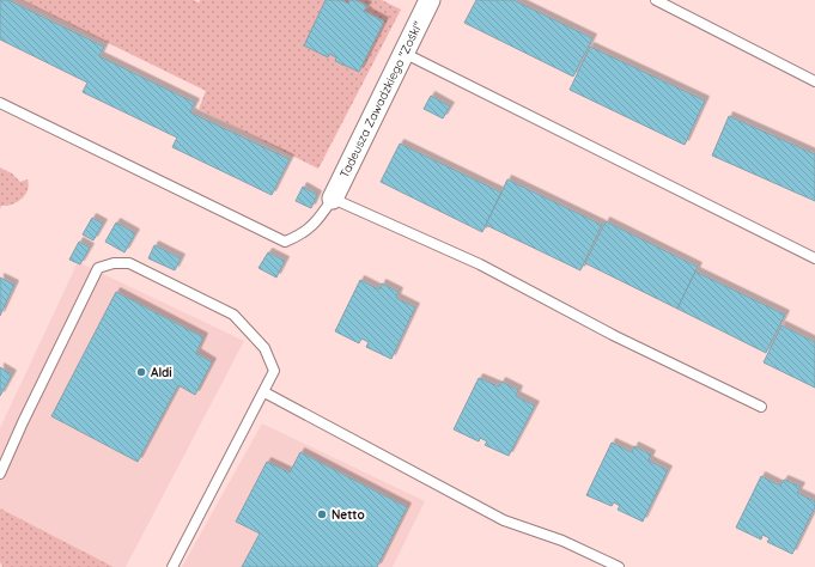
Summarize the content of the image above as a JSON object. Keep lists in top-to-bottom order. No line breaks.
{"streets":{"street":["Tadeusza Zawadzkiego \"Zośki\""]},"places":["Aldi","Netto"]}
